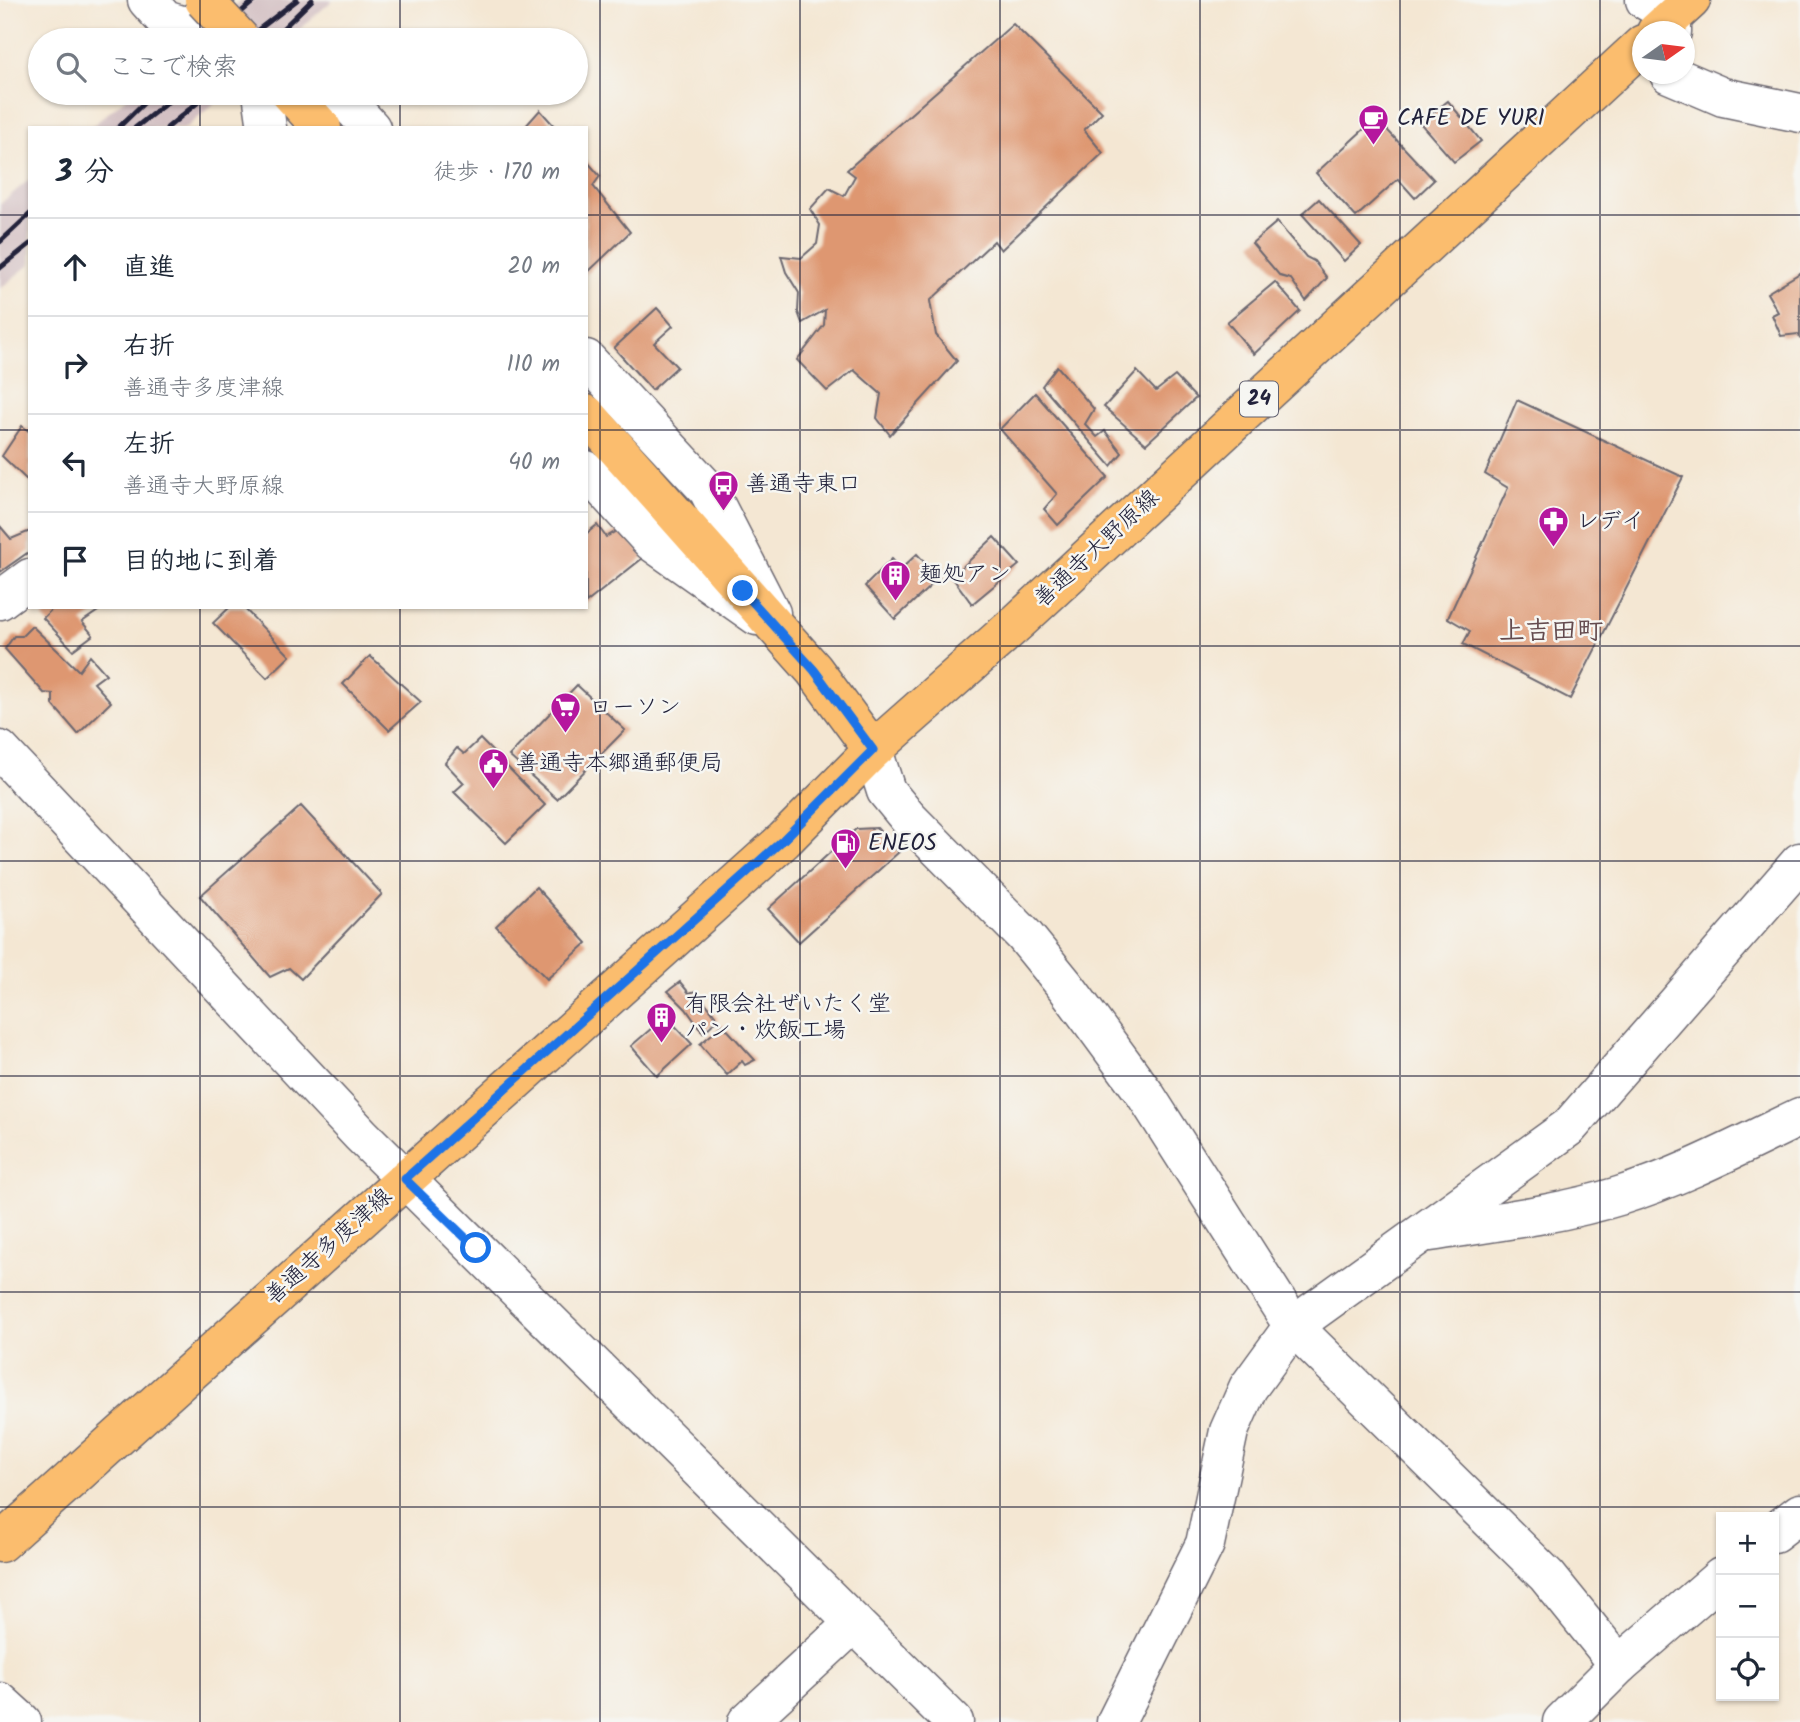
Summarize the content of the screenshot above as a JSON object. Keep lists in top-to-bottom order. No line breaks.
{"streets":{"main road":["24","善通寺大野原線","善通寺多度津線"]},"crossings":[["善通寺大野原線","善通寺多度津線"]],"districts":["上吉田町"],"places":{"cafe":["CAFE DE YURI"],"bus stop":["善通寺東口"],"pharmacy":["レデイ"],"building":["麺処アン","有限会社ぜいたく堂 パン・炊飯工場"],"supermarket":["ローソン"],"public building":["善通寺本郷通郵便局"],"fuel station":["ENEOS"]},"north":"right","page":{"search":"ここで検索","heading":["3 分","徒歩 · 170 m"],"list":[["直進","20 m"],["右折","善通寺多度津線","110 m"],["左折","善通寺大野原線","40 m"],"目的地に到着"],"map_buttons":["+","−"]}}
